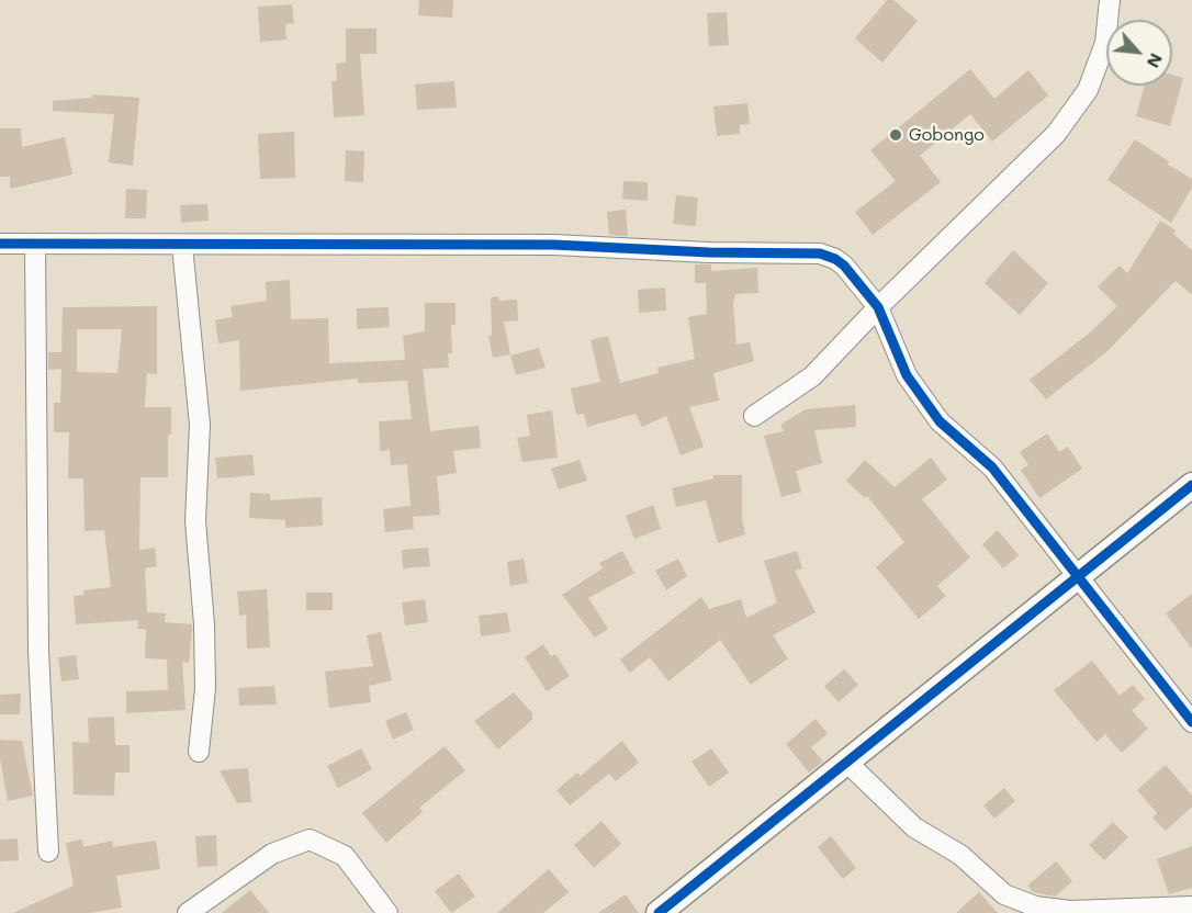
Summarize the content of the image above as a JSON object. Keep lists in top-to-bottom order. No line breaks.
{"places":["Gobongo"],"north":"bottom right"}
